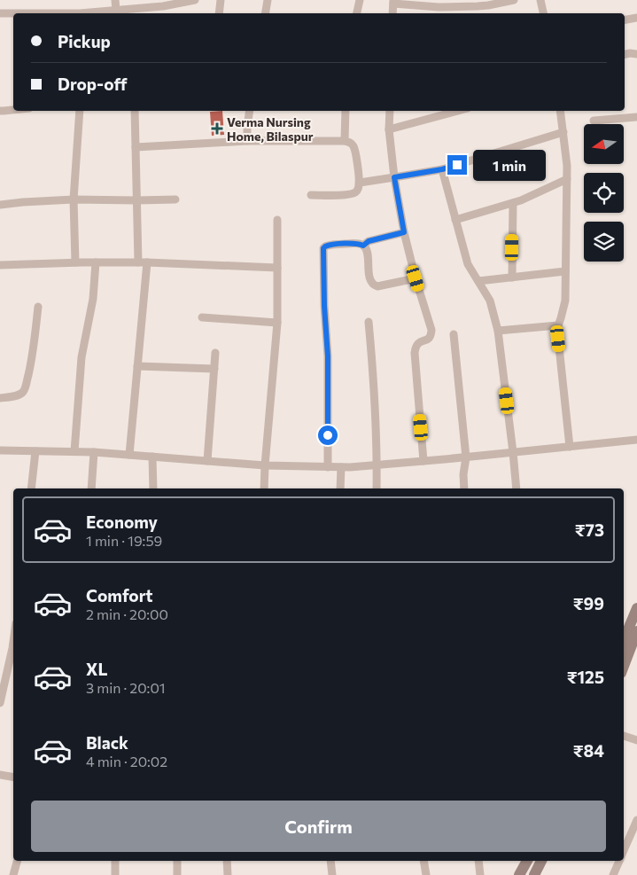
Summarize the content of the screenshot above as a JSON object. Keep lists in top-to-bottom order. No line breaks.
{"places":{"health":["Verma Nursing Home, Bilaspur"]},"north":"left","page":{"banner":["Pickup","Drop-off"],"bubble":"1 min","list":[{"name":"Economy","note":"1 min · 19:59","value":"₹73"},{"name":"Comfort","note":"2 min · 20:00","value":"₹99"},{"name":"XL","note":"3 min · 20:01","value":"₹125"},{"name":"Black","note":"4 min · 20:02","value":"₹84"}],"buttons":"Confirm"}}
